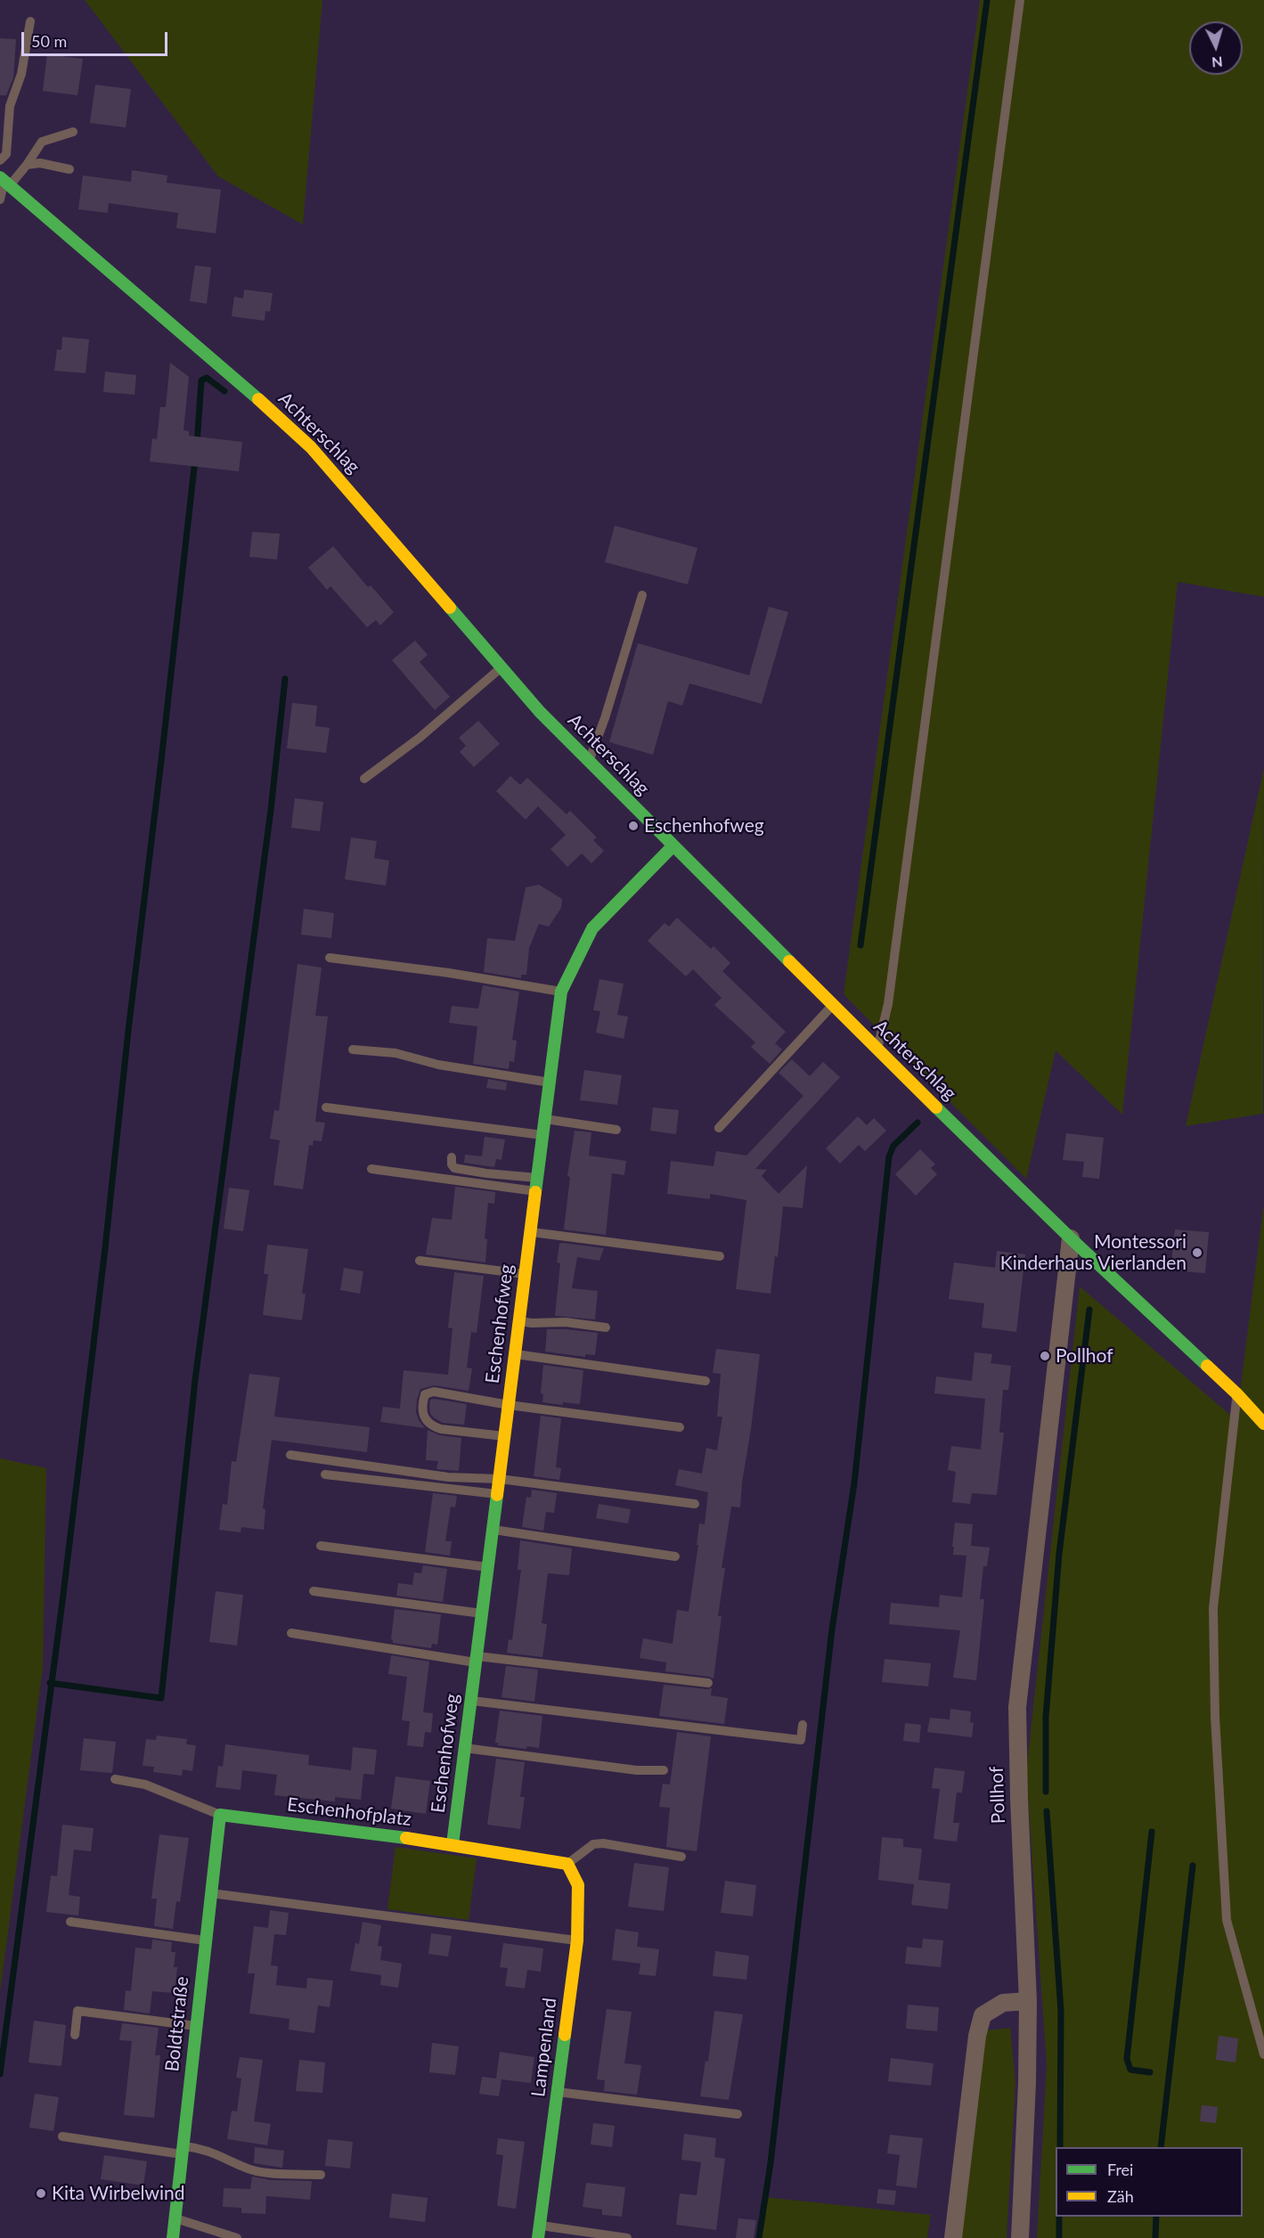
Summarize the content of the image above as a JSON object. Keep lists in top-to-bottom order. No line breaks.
{"streets":{"street":["Achterschlag","Eschenhofweg","Pollhof","Eschenhofplatz","Boldtstraße","Lampenland"]},"crossings":[["Achterschlag","Eschenhofweg"],["Achterschlag","Pollhof"],["Eschenhofweg","Eschenhofplatz"],["Eschenhofplatz","Boldtstraße"],["Eschenhofplatz","Lampenland"]],"places":["Eschenhofweg","Montessori Kinderhaus Vierlanden","Pollhof","Kita Wirbelwind"],"legend":["Frei","Zäh"],"scale_bar":"50 m","north":"bottom"}
